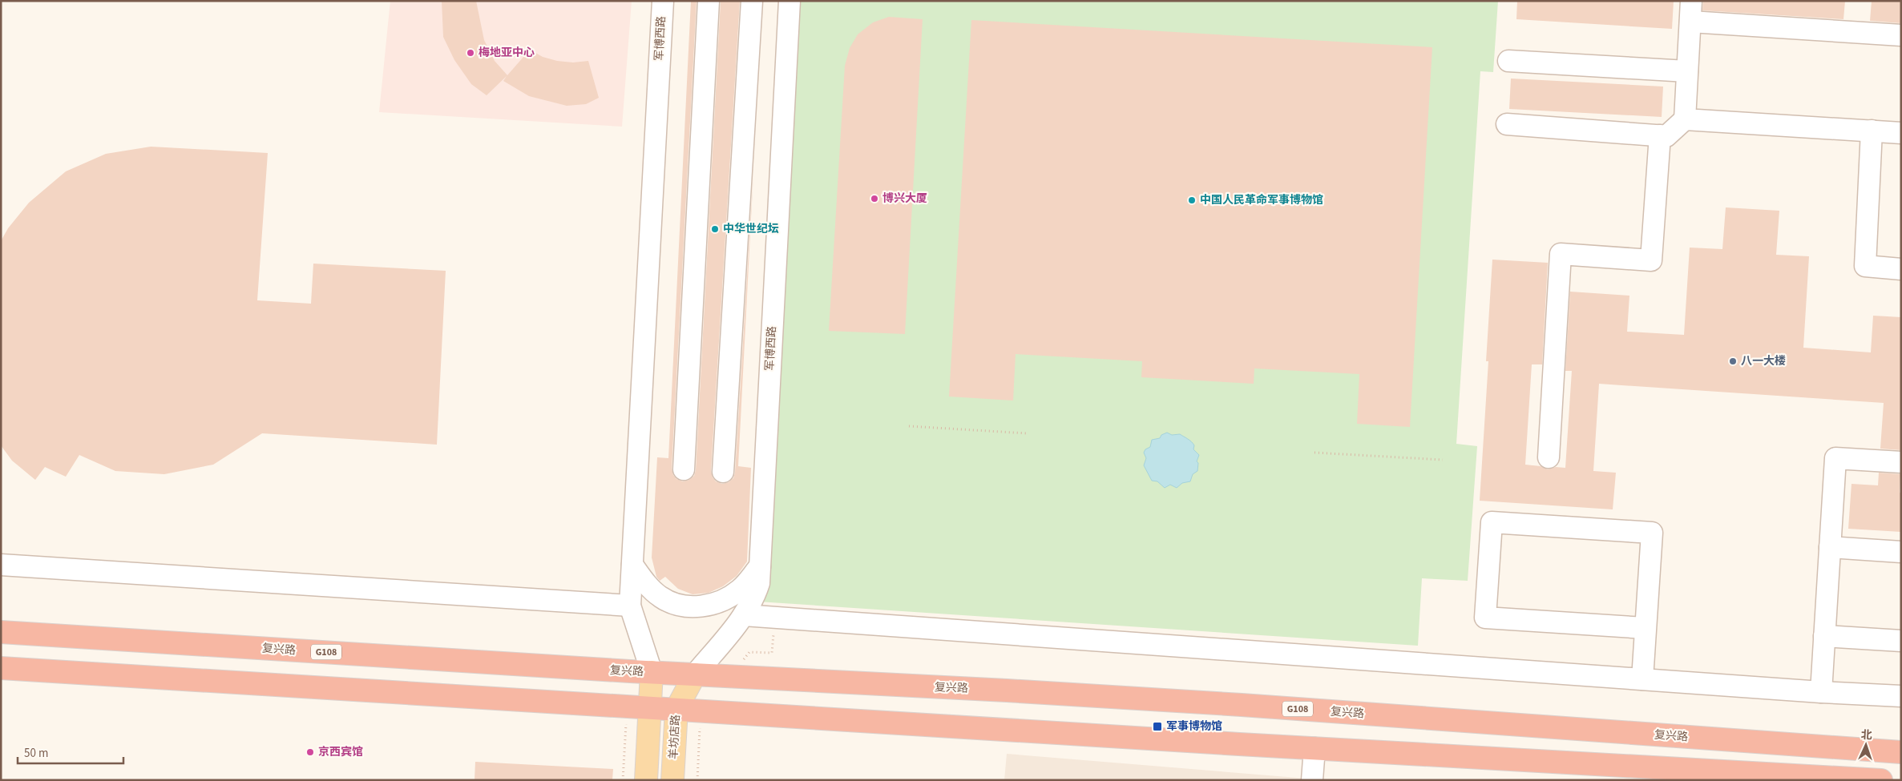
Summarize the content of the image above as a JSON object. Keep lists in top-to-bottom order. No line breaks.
{"streets":{"highway":["复兴路","G108"],"main road":["羊坊店路"],"street":["军博西路"]},"crossings":[["军博西路","复兴路"],["军博西路","羊坊店路"],["复兴路","羊坊店路"]],"places":{"other":["梅地亚中心","博兴大厦","中国人民革命军事博物馆","中华世纪坛","八一大楼","京西宾馆"],"transit":["军事博物馆"]},"scale_bar":"50 m","north":"top"}
